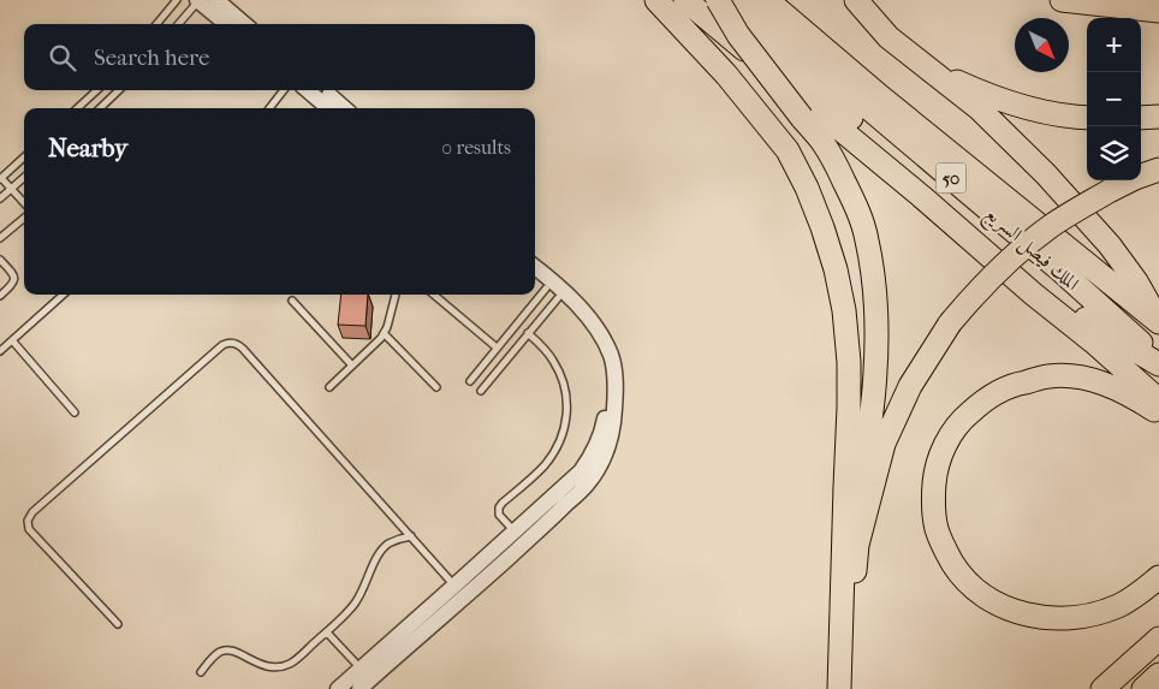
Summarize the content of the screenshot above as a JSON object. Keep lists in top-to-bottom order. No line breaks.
{"streets":{"highway":["50","الملك فيصل السريع"]},"north":"bottom right","page":{"map_buttons":["+","−"],"search":"Search here","heading":["Nearby","0 results"]}}
